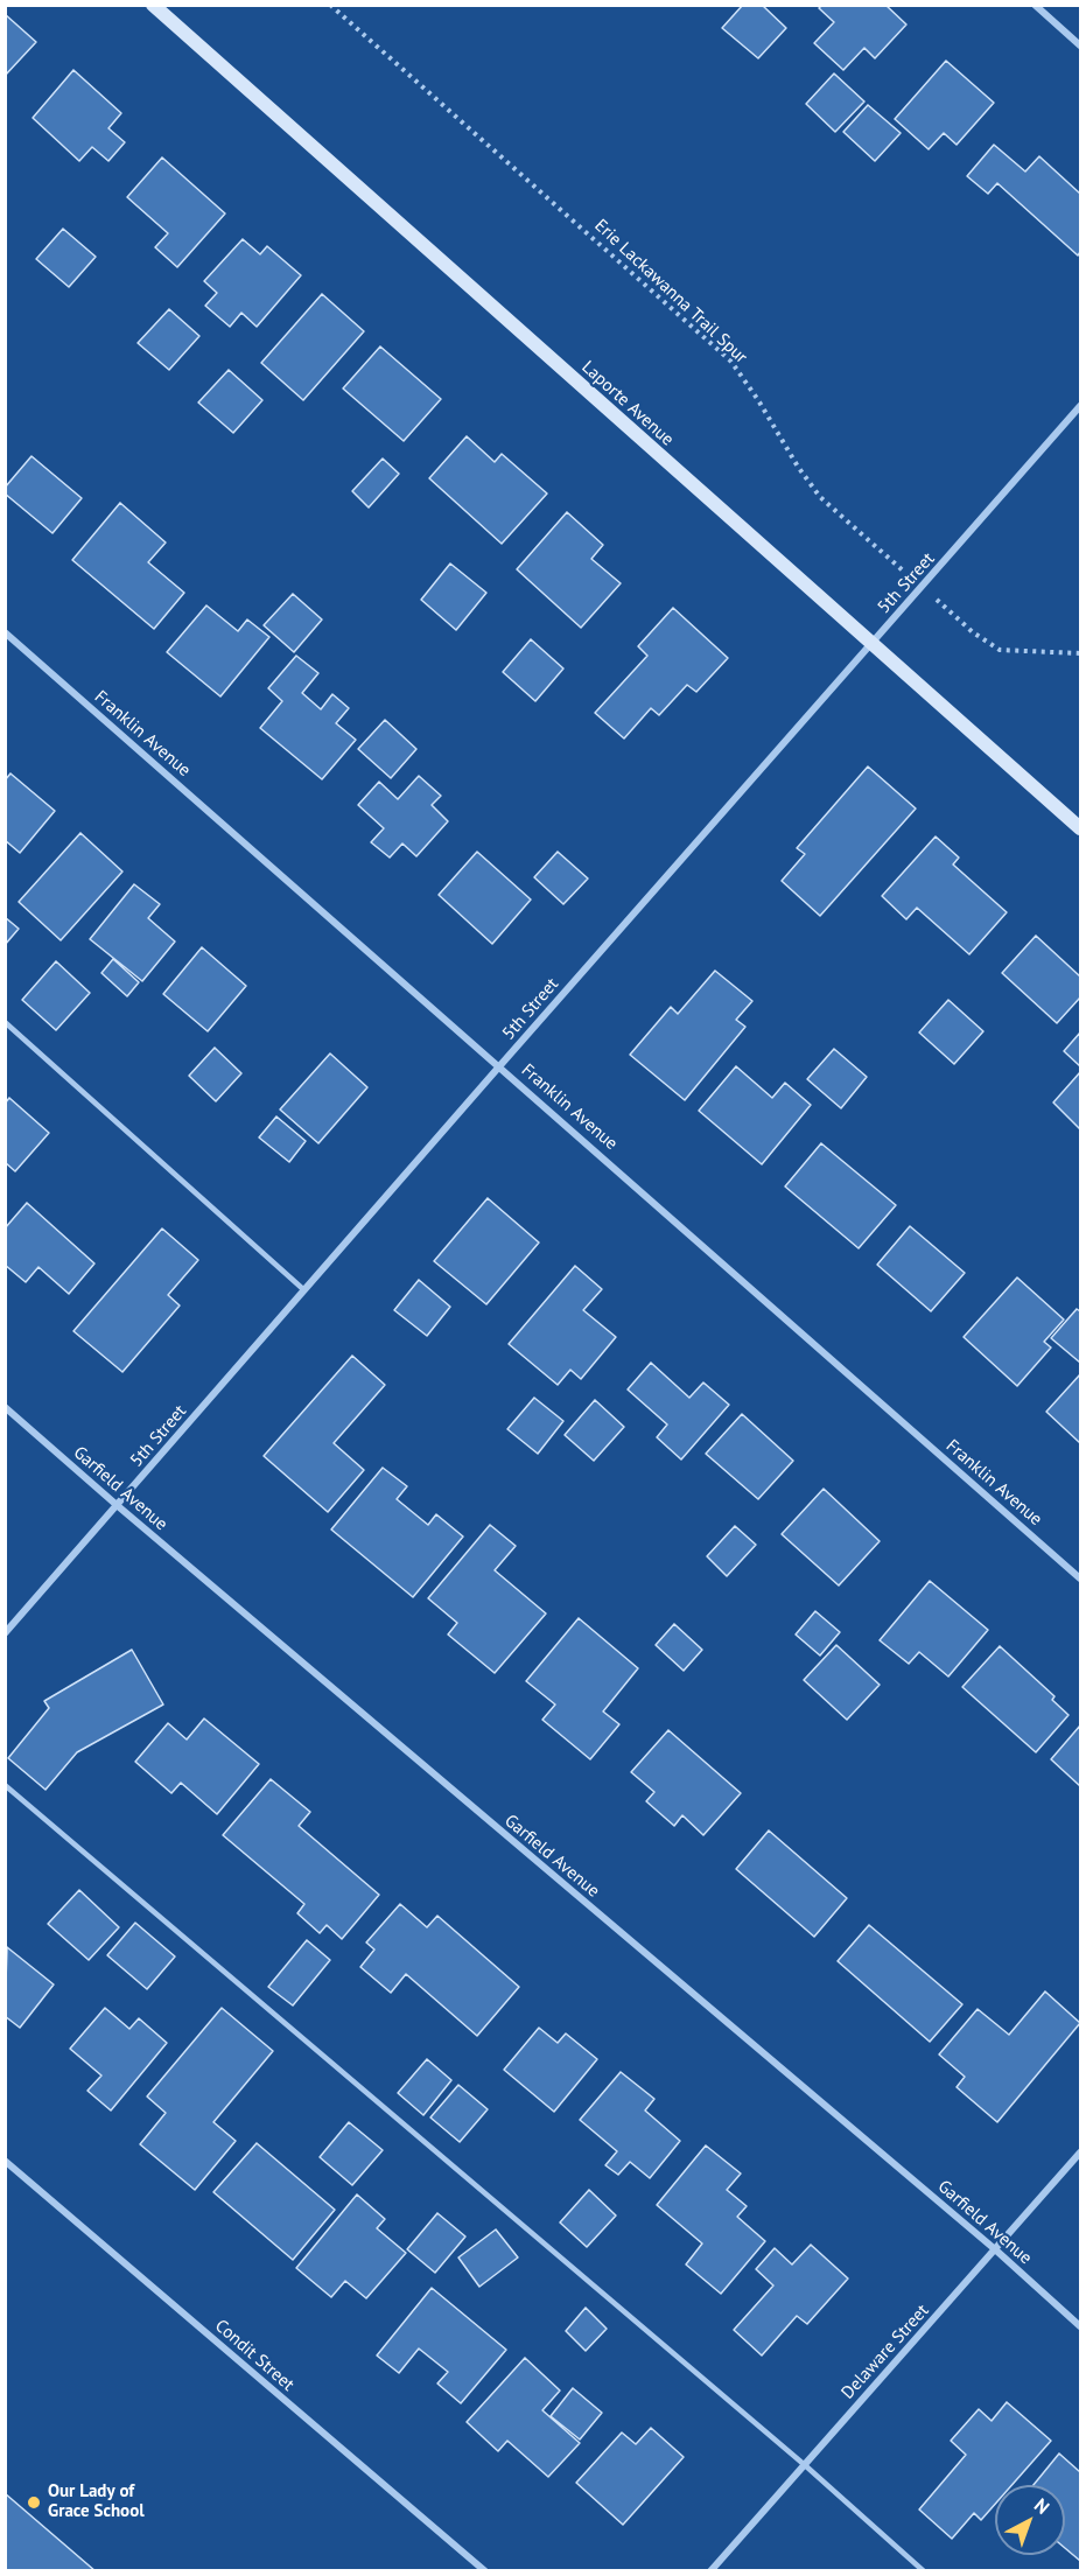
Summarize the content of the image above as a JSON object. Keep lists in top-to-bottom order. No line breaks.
{"streets":{"street":["Laporte Avenue","5th Street","Franklin Avenue","Garfield Avenue","Delaware Street","Condit Street"],"path":["Erie Lackawanna Trail Spur"]},"crossings":[["Erie Lackawanna Trail Spur","5th Street"],["Laporte Avenue","5th Street"],["5th Street","Franklin Avenue"],["5th Street","Garfield Avenue"],["Garfield Avenue","Delaware Street"]],"places":["Our Lady of Grace School"],"north":"top right"}
